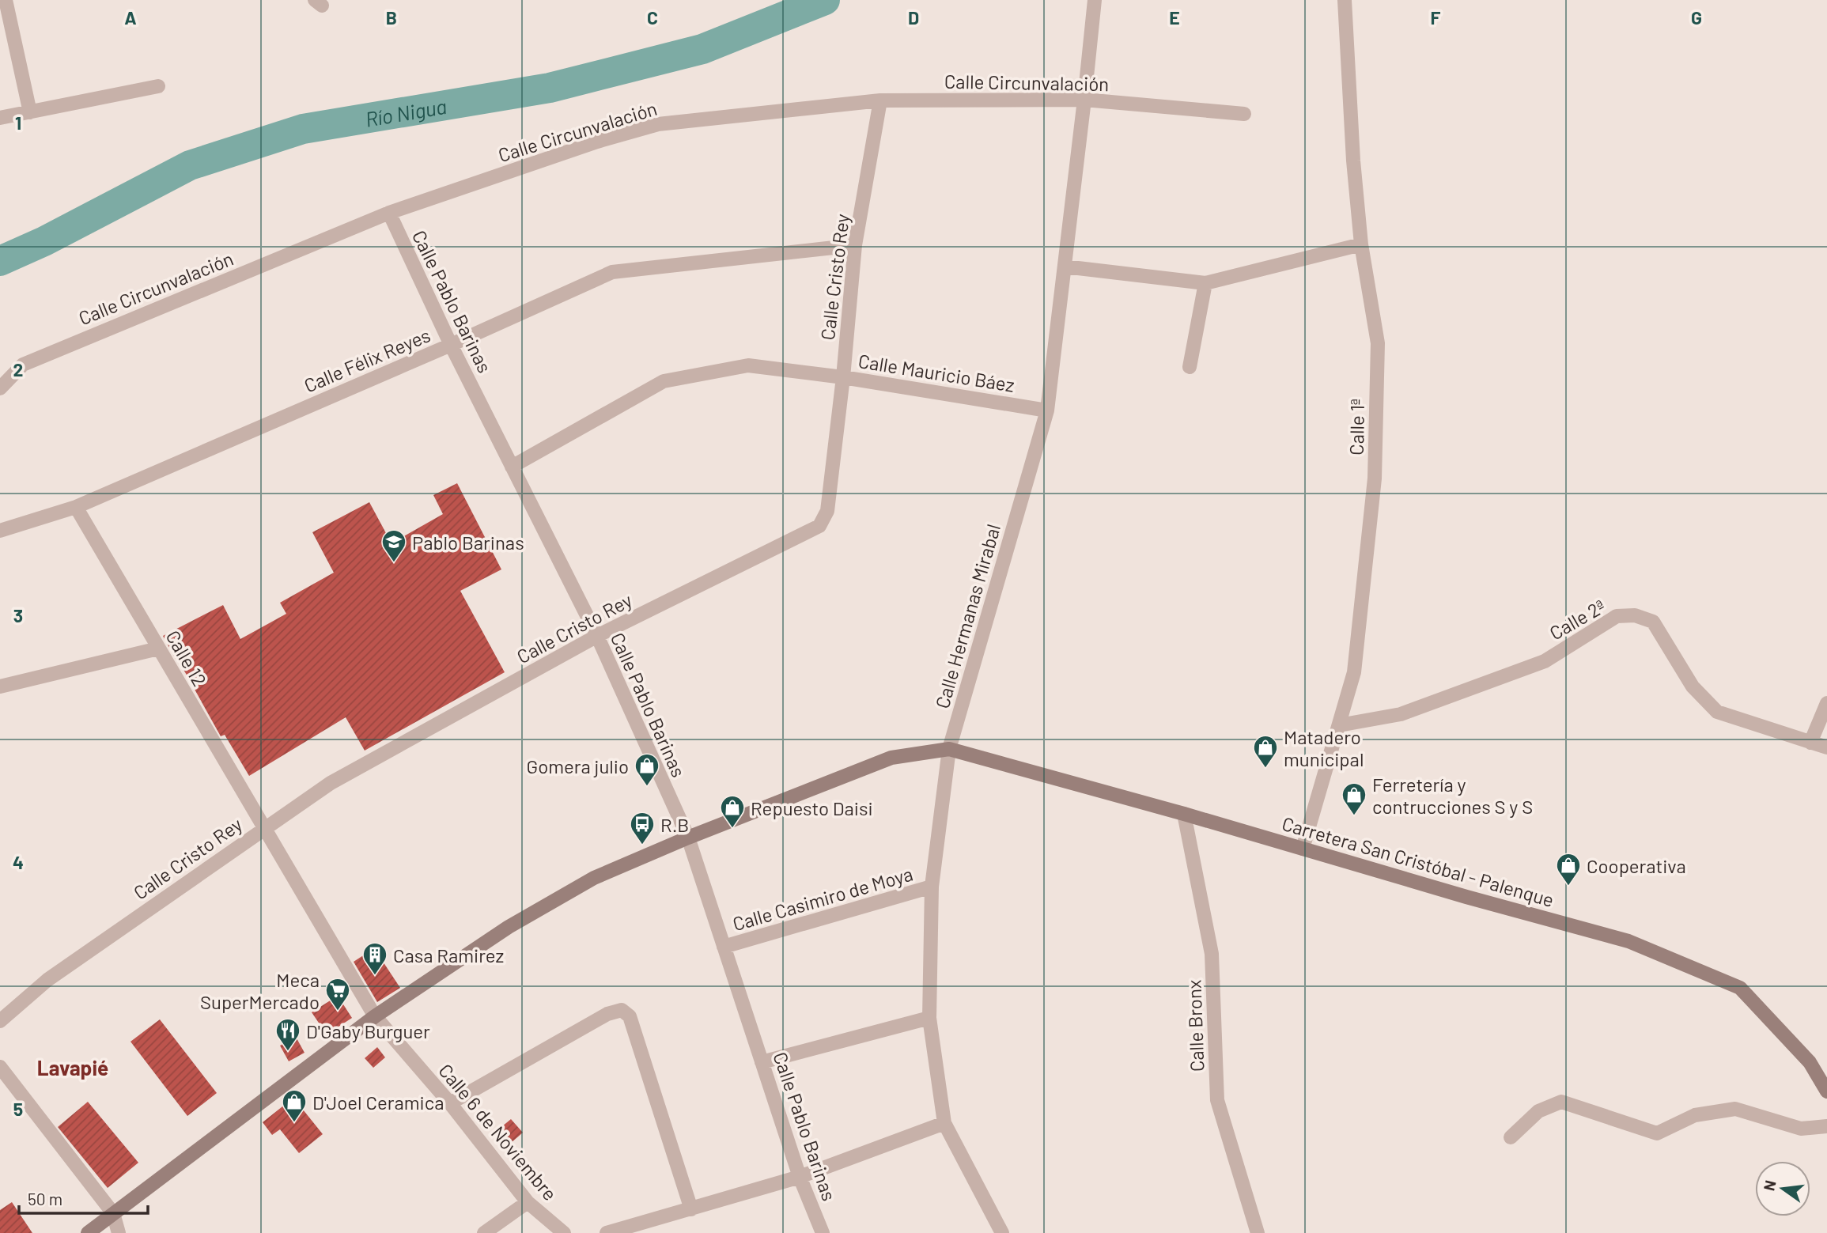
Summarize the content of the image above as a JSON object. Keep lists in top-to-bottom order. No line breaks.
{"streets":{"main road":["Carretera San Cristóbal - Palenque"],"street":["Calle Circunvalación","Calle Cristo Rey","Calle Pablo Barinas","Calle Félix Reyes","Calle Mauricio Báez","Calle 1ª","Calle Hermanas Mirabal","Calle 2ª","Calle 12","Calle Casimiro de Moya","Calle Bronx","Calle 6 de Noviembre"]},"crossings":[["Calle Circunvalación","Calle Cristo Rey"],["Calle Circunvalación","Calle Pablo Barinas"],["Calle Circunvalación","Calle Hermanas Mirabal"],["Calle Cristo Rey","Calle Pablo Barinas"],["Calle Cristo Rey","Calle Félix Reyes"],["Calle Cristo Rey","Calle Mauricio Báez"],["Calle Cristo Rey","Calle 12"],["Calle Cristo Rey","Calle 6 de Noviembre"],["Calle Pablo Barinas","Calle Félix Reyes"],["Calle Pablo Barinas","Calle Mauricio Báez"],["Calle Pablo Barinas","Calle Casimiro de Moya"],["Calle Félix Reyes","Calle 12"],["Calle Mauricio Báez","Calle Hermanas Mirabal"],["Calle 1ª","Calle 2ª"],["Calle 1ª","Carretera San Cristóbal - Palenque"],["Calle Hermanas Mirabal","Carretera San Cristóbal - Palenque"],["Calle Hermanas Mirabal","Calle Casimiro de Moya"],["Calle 12","Calle 6 de Noviembre"],["Carretera San Cristóbal - Palenque","Calle Bronx"]],"districts":["Lavapié"],"water":["Río Nigua"],"places":{"school or university":["Pablo Barinas"],"shop":["Matadero municipal","Gomera julio","Ferretería y contrucciones S y S","Repuesto Daisi","Cooperativa","D'Joel Ceramica"],"bus stop":["R.B"],"building":["Casa Ramirez"],"supermarket":["Meca SuperMercado"],"restaurant":["D'Gaby Burguer"]},"scale_bar":"50 m","north":"left","grid":{"columns":["A","B","C","D","E","F","G"],"rows":["1","2","3","4","5"]}}
